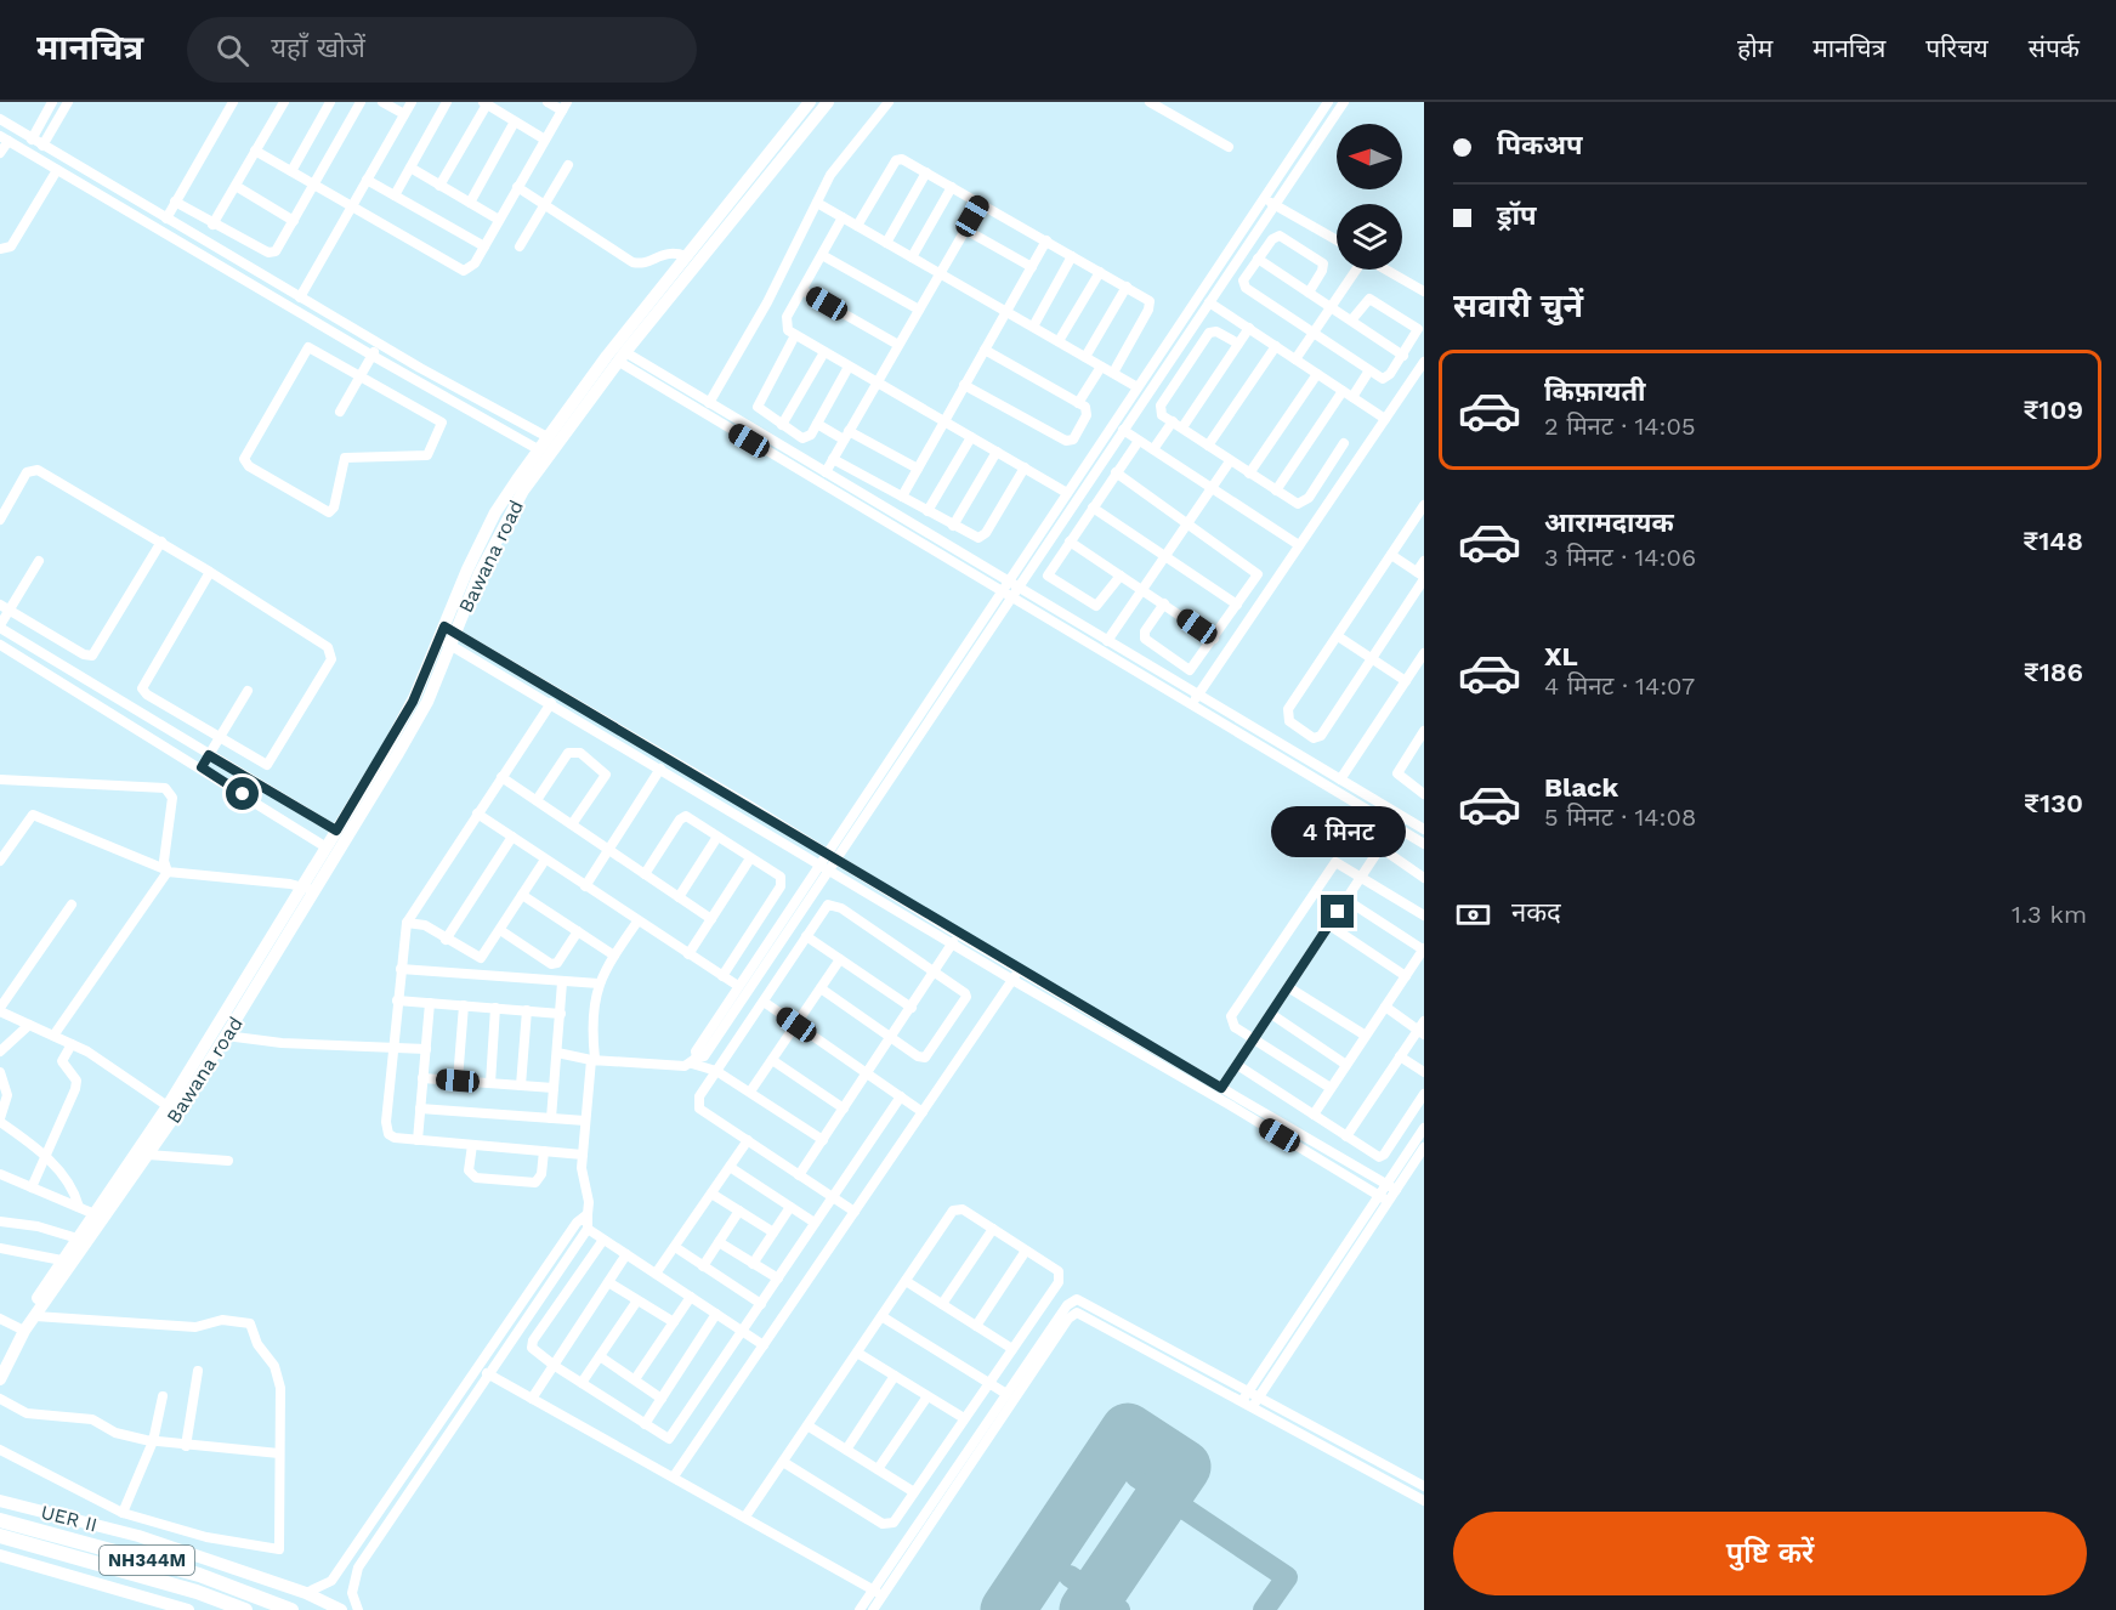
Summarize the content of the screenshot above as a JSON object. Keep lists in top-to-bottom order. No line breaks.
{"streets":{"highway":["NH344M"],"main road":["Bawana road","UER II"]},"north":"left","page":{"header":"मानचित्र","search":"यहाँ खोजें","nav":["होम","मानचित्र","परिचय","संपर्क"],"banner":["पिकअप","ड्रॉप"],"heading":"सवारी चुनें","list":[{"name":"किफ़ायती","note":"2 मिनट · 14:05","value":"₹109"},{"name":"आरामदायक","note":"3 मिनट · 14:06","value":"₹148"},{"name":"XL","note":"4 मिनट · 14:07","value":"₹186"},{"name":"Black","note":"5 मिनट · 14:08","value":"₹130"}],"bubble":"4 मिनट","pay":["नकद","1.3 km"],"buttons":"पुष्टि करें"}}
